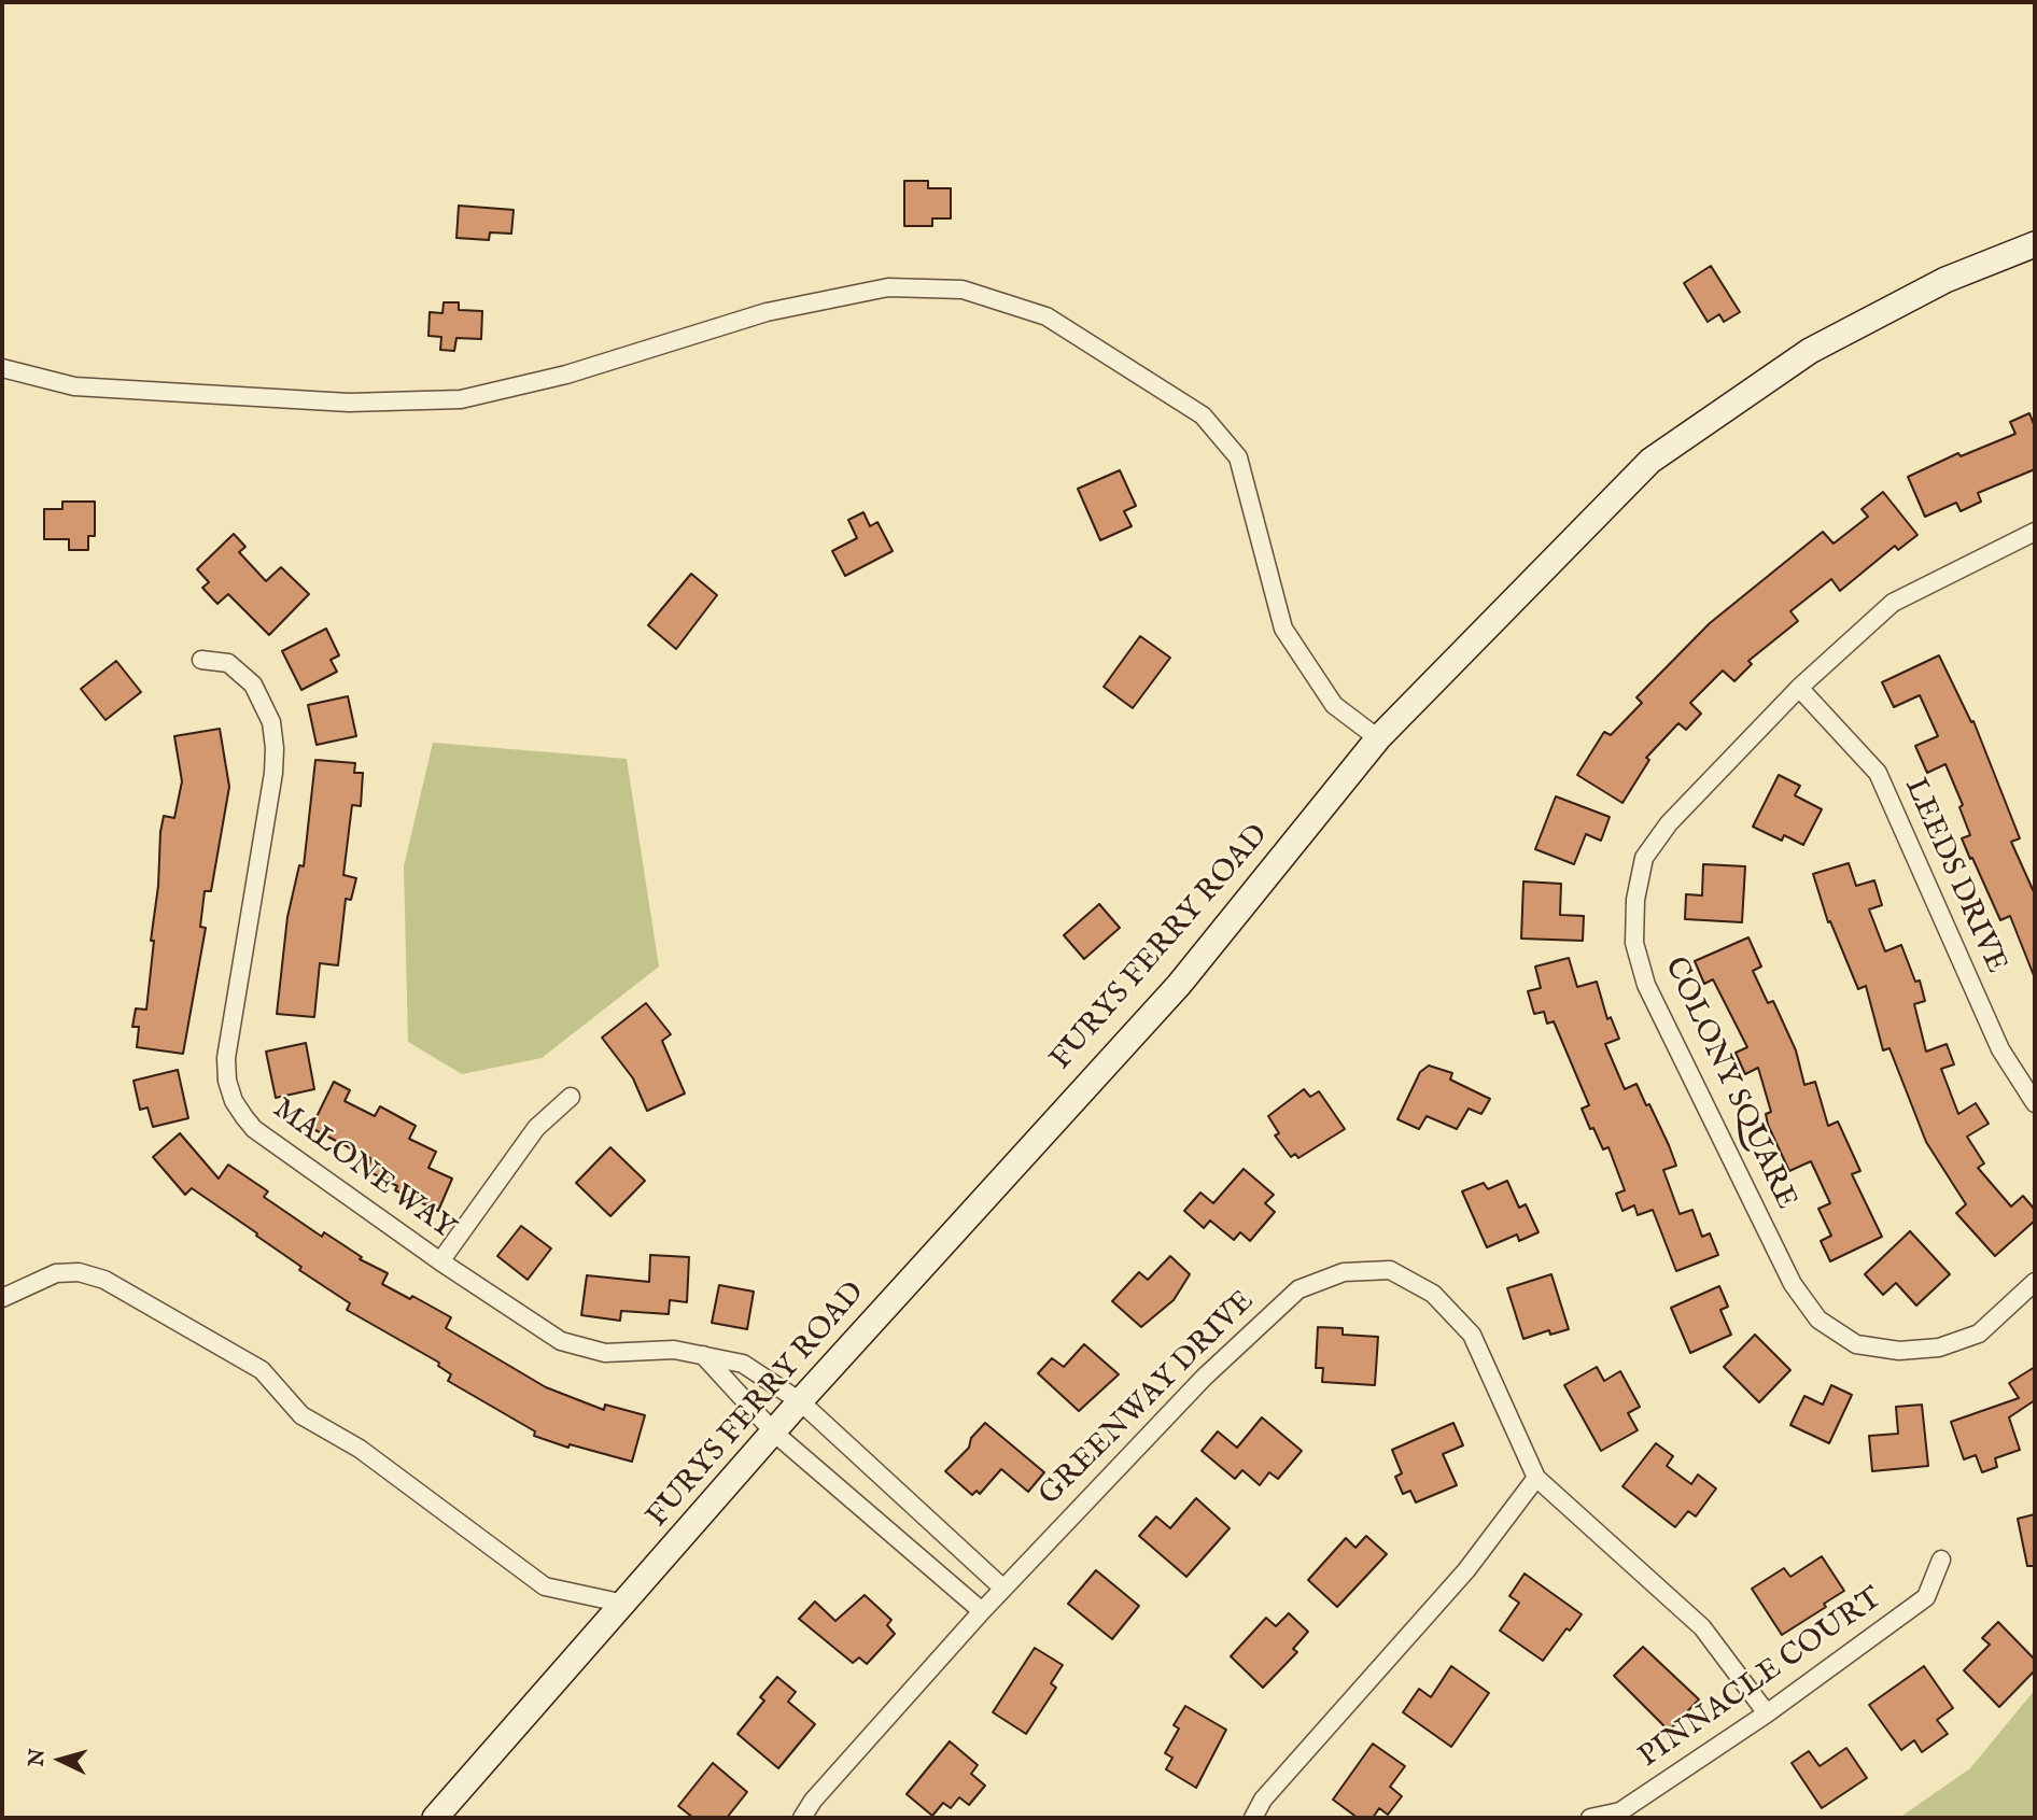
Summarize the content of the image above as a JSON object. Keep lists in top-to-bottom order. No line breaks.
{"streets":{"main road":["FURYS FERRY ROAD"],"street":["LEEDS DRIVE","COLONY SQUARE","MALONE WAY","GREENWAY DRIVE","PINNACLE COURT"]},"crossings":[["LEEDS DRIVE","COLONY SQUARE"],["FURYS FERRY ROAD","MALONE WAY"],["MALONE WAY","GREENWAY DRIVE"],["GREENWAY DRIVE","PINNACLE COURT"]],"north":"left"}
